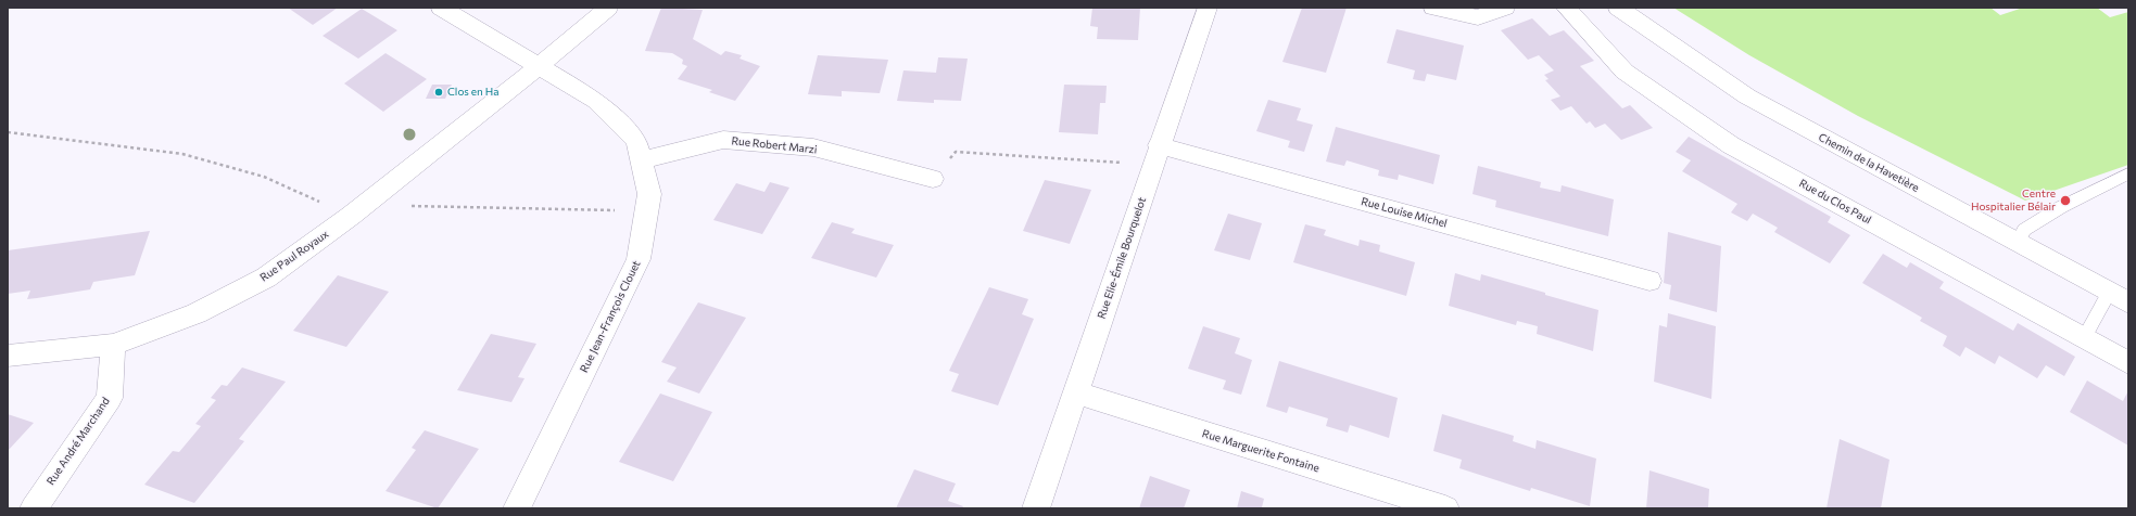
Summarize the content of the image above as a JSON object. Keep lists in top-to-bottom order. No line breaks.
{"streets":{"street":["Rue Robert Marzi","Chemin de la Havetière","Rue du Clos Paul","Rue Louise Michel","Rue Paul Royaux","Rue Elie-Émile Bourquelot","Rue Jean-François Clouet","Rue André Marchand","Rue Marguerite Fontaine"]},"crossings":[["Rue Robert Marzi","Rue Jean-François Clouet"],["Rue Louise Michel","Rue Elie-Émile Bourquelot"],["Rue Paul Royaux","Rue Jean-François Clouet"],["Rue Paul Royaux","Rue André Marchand"],["Rue Elie-Émile Bourquelot","Rue Marguerite Fontaine"]],"places":["Clos en Ha","Centre Hospitalier Bélair"]}
